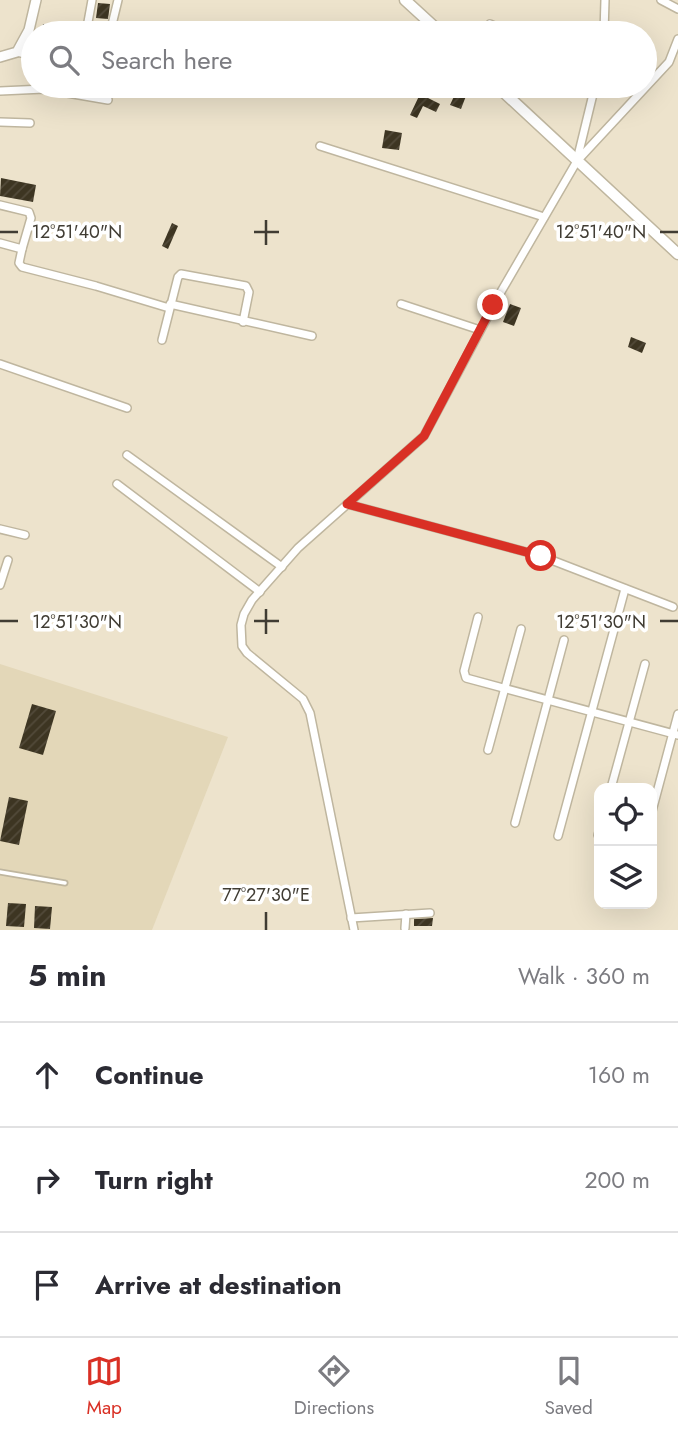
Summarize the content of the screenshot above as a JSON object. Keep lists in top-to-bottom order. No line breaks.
{"page":{"search":"Search here","heading":["5 min","Walk · 360 m"],"list":[["Continue","160 m"],["Turn right","200 m"],"Arrive at destination"],"nav":["Map","Directions","Saved"]},"coordinates":["12°51'40\"N","12°51'30\"N","77°27'30\"E"]}
